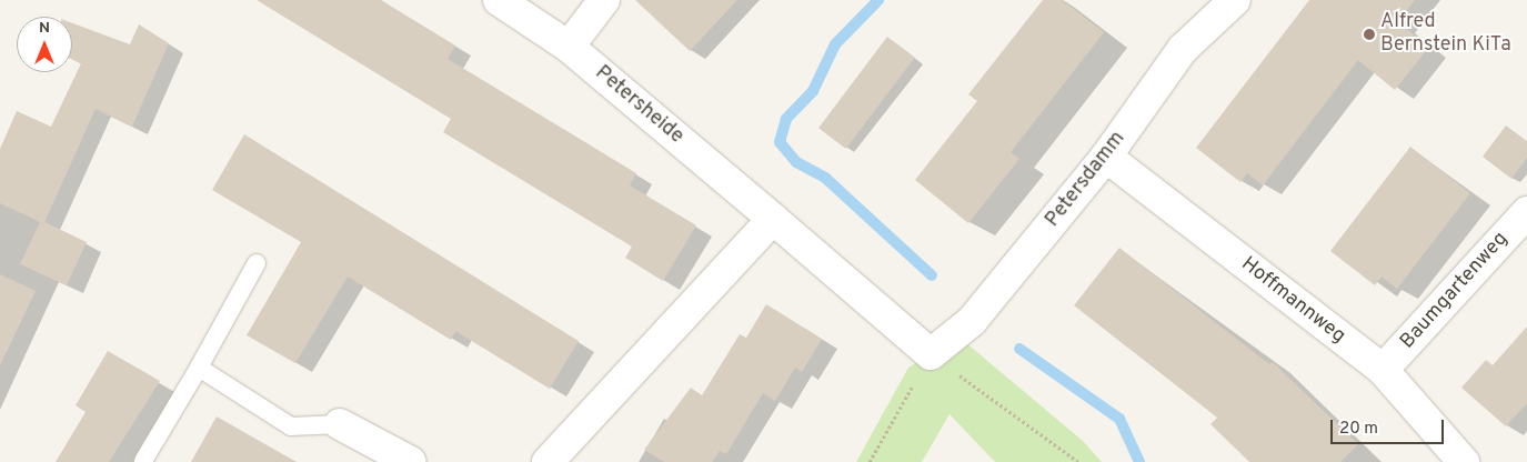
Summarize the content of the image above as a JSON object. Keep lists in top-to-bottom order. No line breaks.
{"streets":{"street":["Petersheide","Petersdamm","Baumgartenweg","Hoffmannweg"]},"crossings":[["Petersheide","Petersdamm"],["Petersdamm","Hoffmannweg"],["Baumgartenweg","Hoffmannweg"]],"places":["Alfred Bernstein KiTa"],"scale_bar":"20 m","north":"top"}
